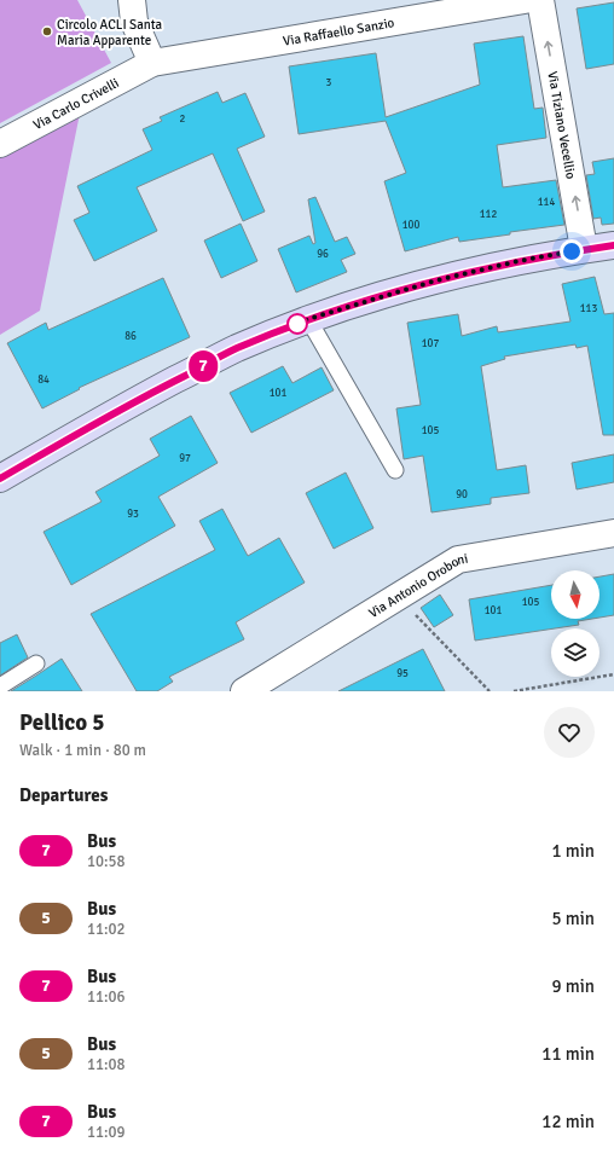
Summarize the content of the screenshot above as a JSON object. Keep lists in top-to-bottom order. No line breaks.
{"streets":{"street":["Via Raffaello Sanzio","Via Carlo Crivelli","Via Tiziano Vecellio","Via Antonio Oroboni"]},"crossings":[["Via Raffaello Sanzio","Via Carlo Crivelli"]],"one_way":["Via Tiziano Vecellio"],"places":["Circolo ACLI Santa Maria Apparente"],"lines":["bus line 7"],"house_numbers":["3","2","114","112","100","96","113","86","107","84","101","105","97","90","93","105","101","95"],"north":"bottom","page":{"on_map":"7","heading":[["Pellico 5","Walk · 1 min · 80 m"],"Departures"],"list":[{"mark":"7","name":"Bus","note":"10:58","value":"1 min"},{"mark":"5","name":"Bus","note":"11:02","value":"5 min"},{"mark":"7","name":"Bus","note":"11:06","value":"9 min"},{"mark":"5","name":"Bus","note":"11:08","value":"11 min"},{"mark":"7","name":"Bus","note":"11:09","value":"12 min"}]}}
